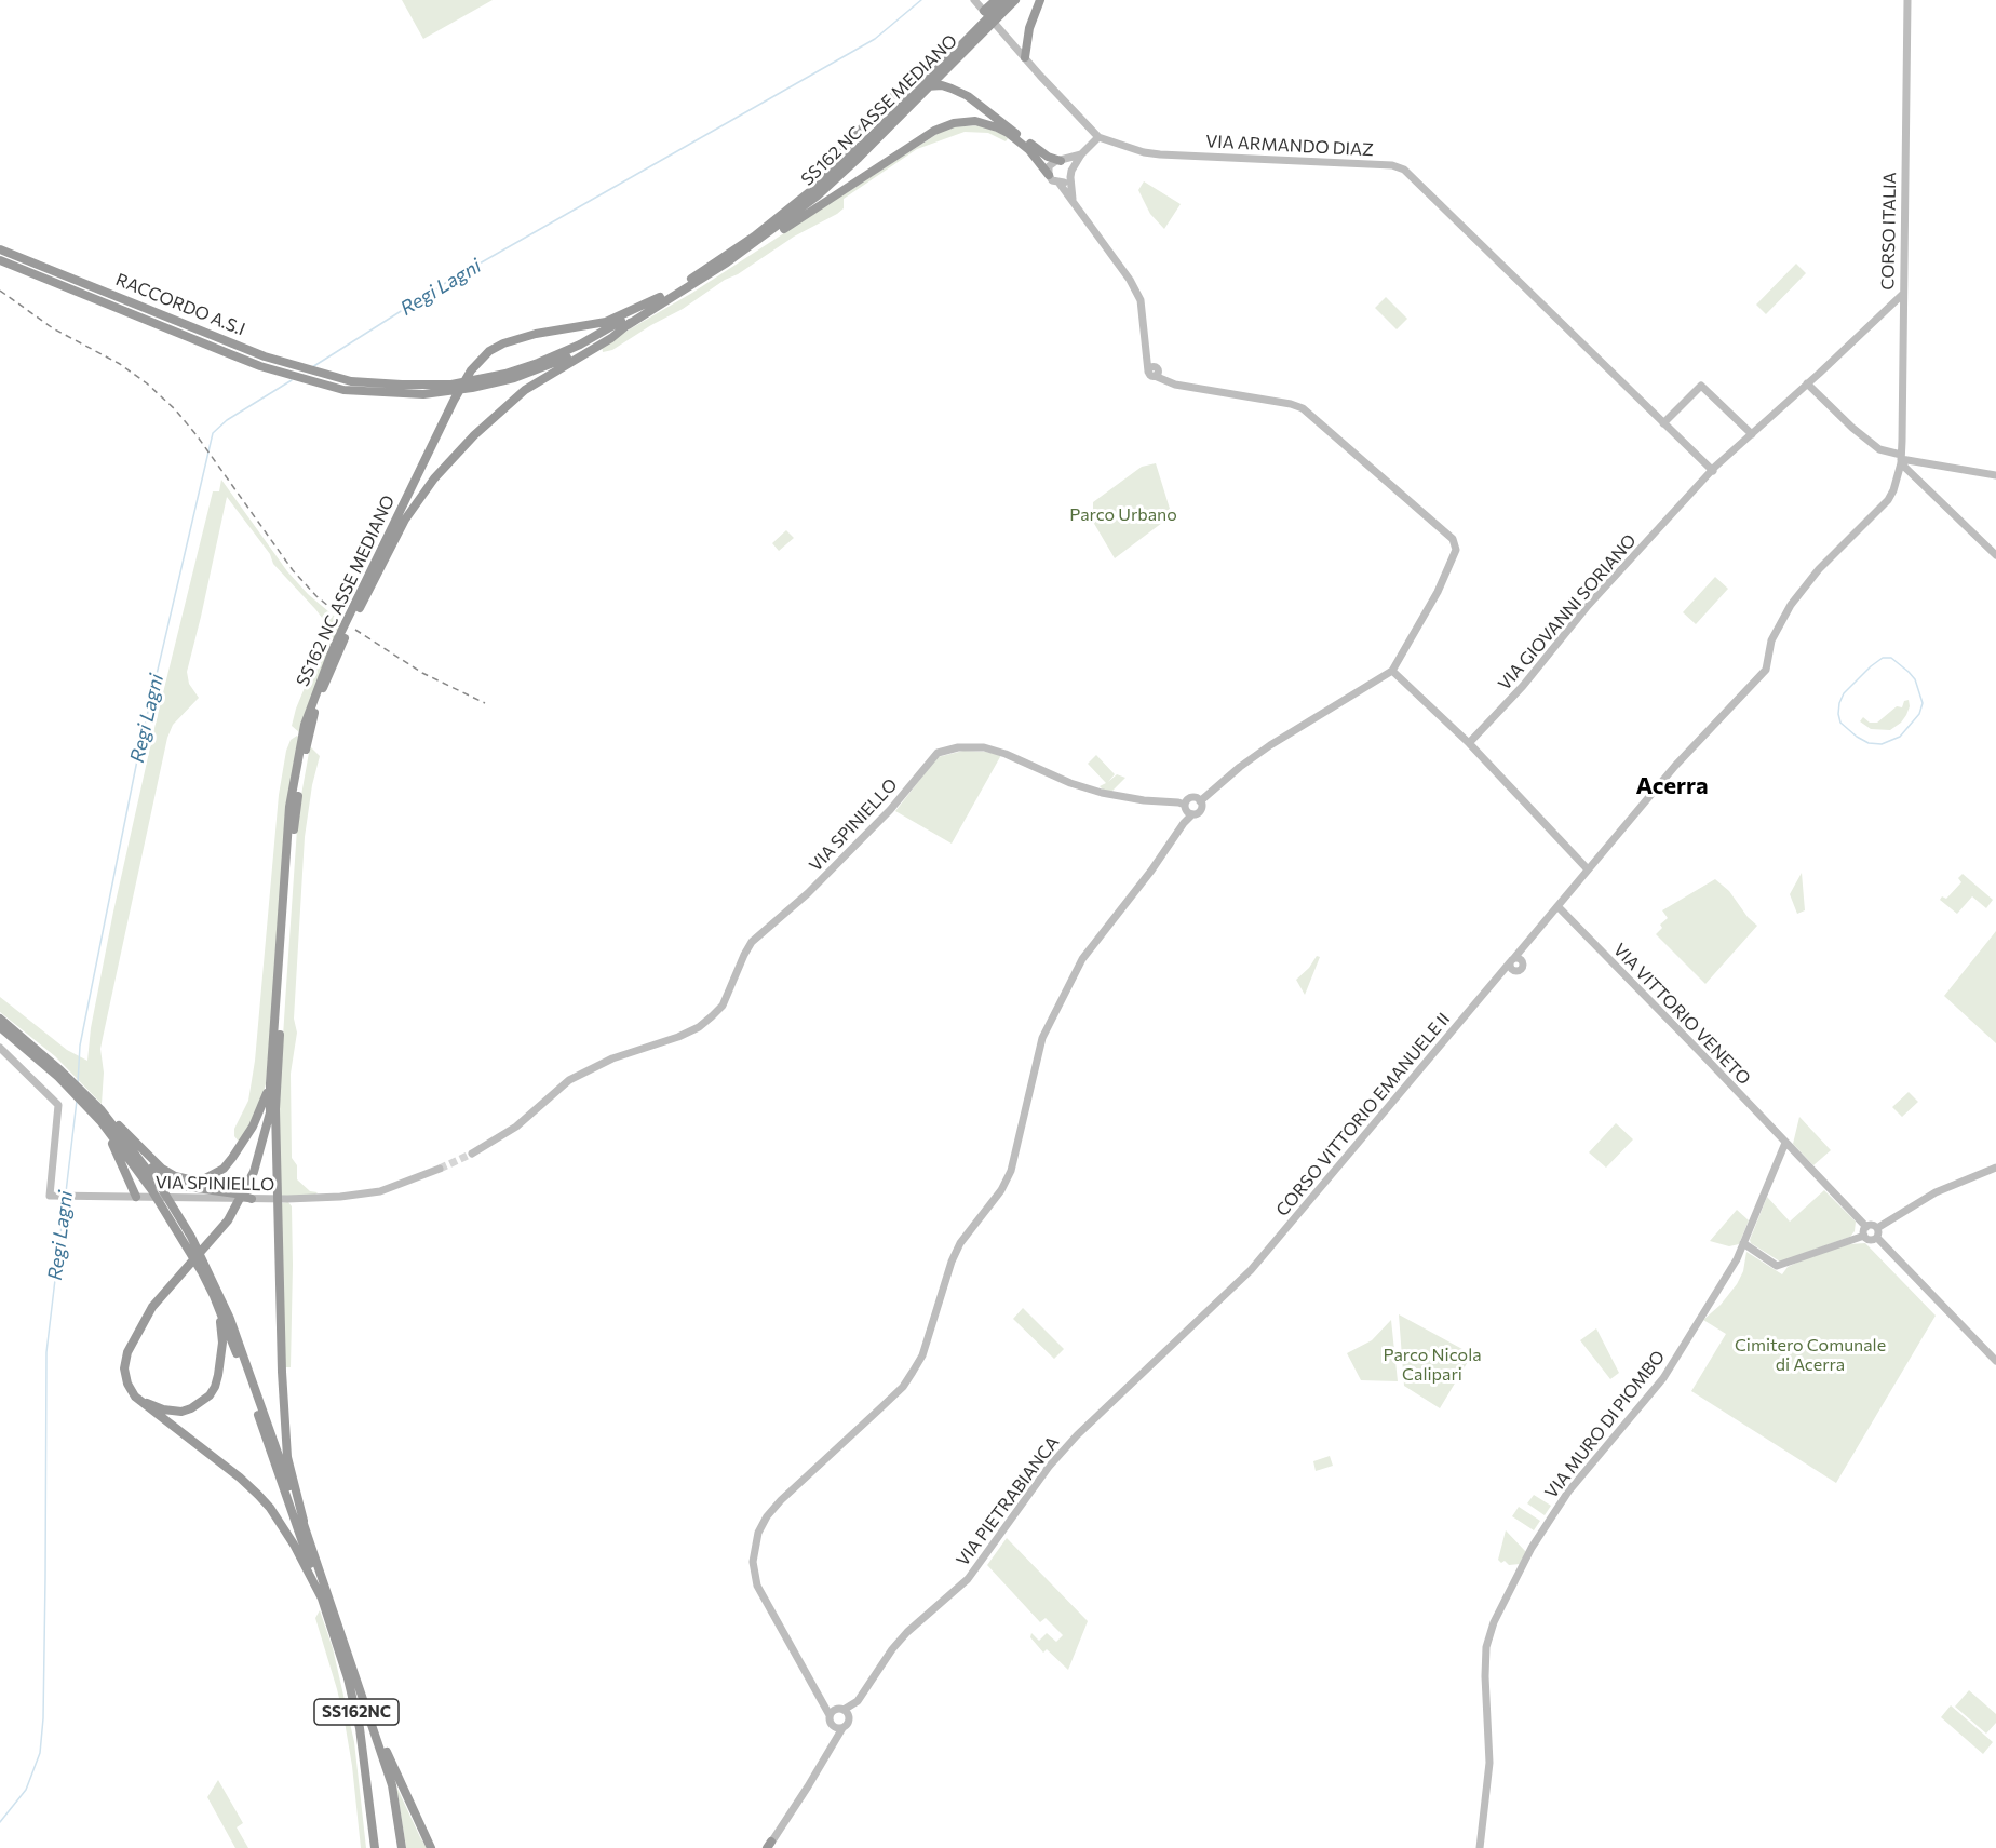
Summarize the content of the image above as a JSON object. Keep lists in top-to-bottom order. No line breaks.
{"streets":{"highway":["SS162 NC ASSE MEDIANO","RACCORDO A.S.I","SS162NC"],"street":["VIA ARMANDO DIAZ","CORSO ITALIA","VIA GIOVANNI SORIANO","VIA SPINIELLO","VIA VITTORIO VENETO","CORSO VITTORIO EMANUELE II","VIA MURO DI PIOMBO","VIA PIETRABIANCA"]},"crossings":[["VIA ARMANDO DIAZ","VIA GIOVANNI SORIANO"],["CORSO ITALIA","VIA GIOVANNI SORIANO"],["CORSO ITALIA","CORSO VITTORIO EMANUELE II"],["VIA VITTORIO VENETO","CORSO VITTORIO EMANUELE II"],["VIA VITTORIO VENETO","VIA MURO DI PIOMBO"],["CORSO VITTORIO EMANUELE II","VIA PIETRABIANCA"]],"districts":["Acerra"],"water":["Regi Lagni"],"parks":["Parco Urbano","Cimitero Comunale di Acerra","Parco Nicola Calipari"]}
